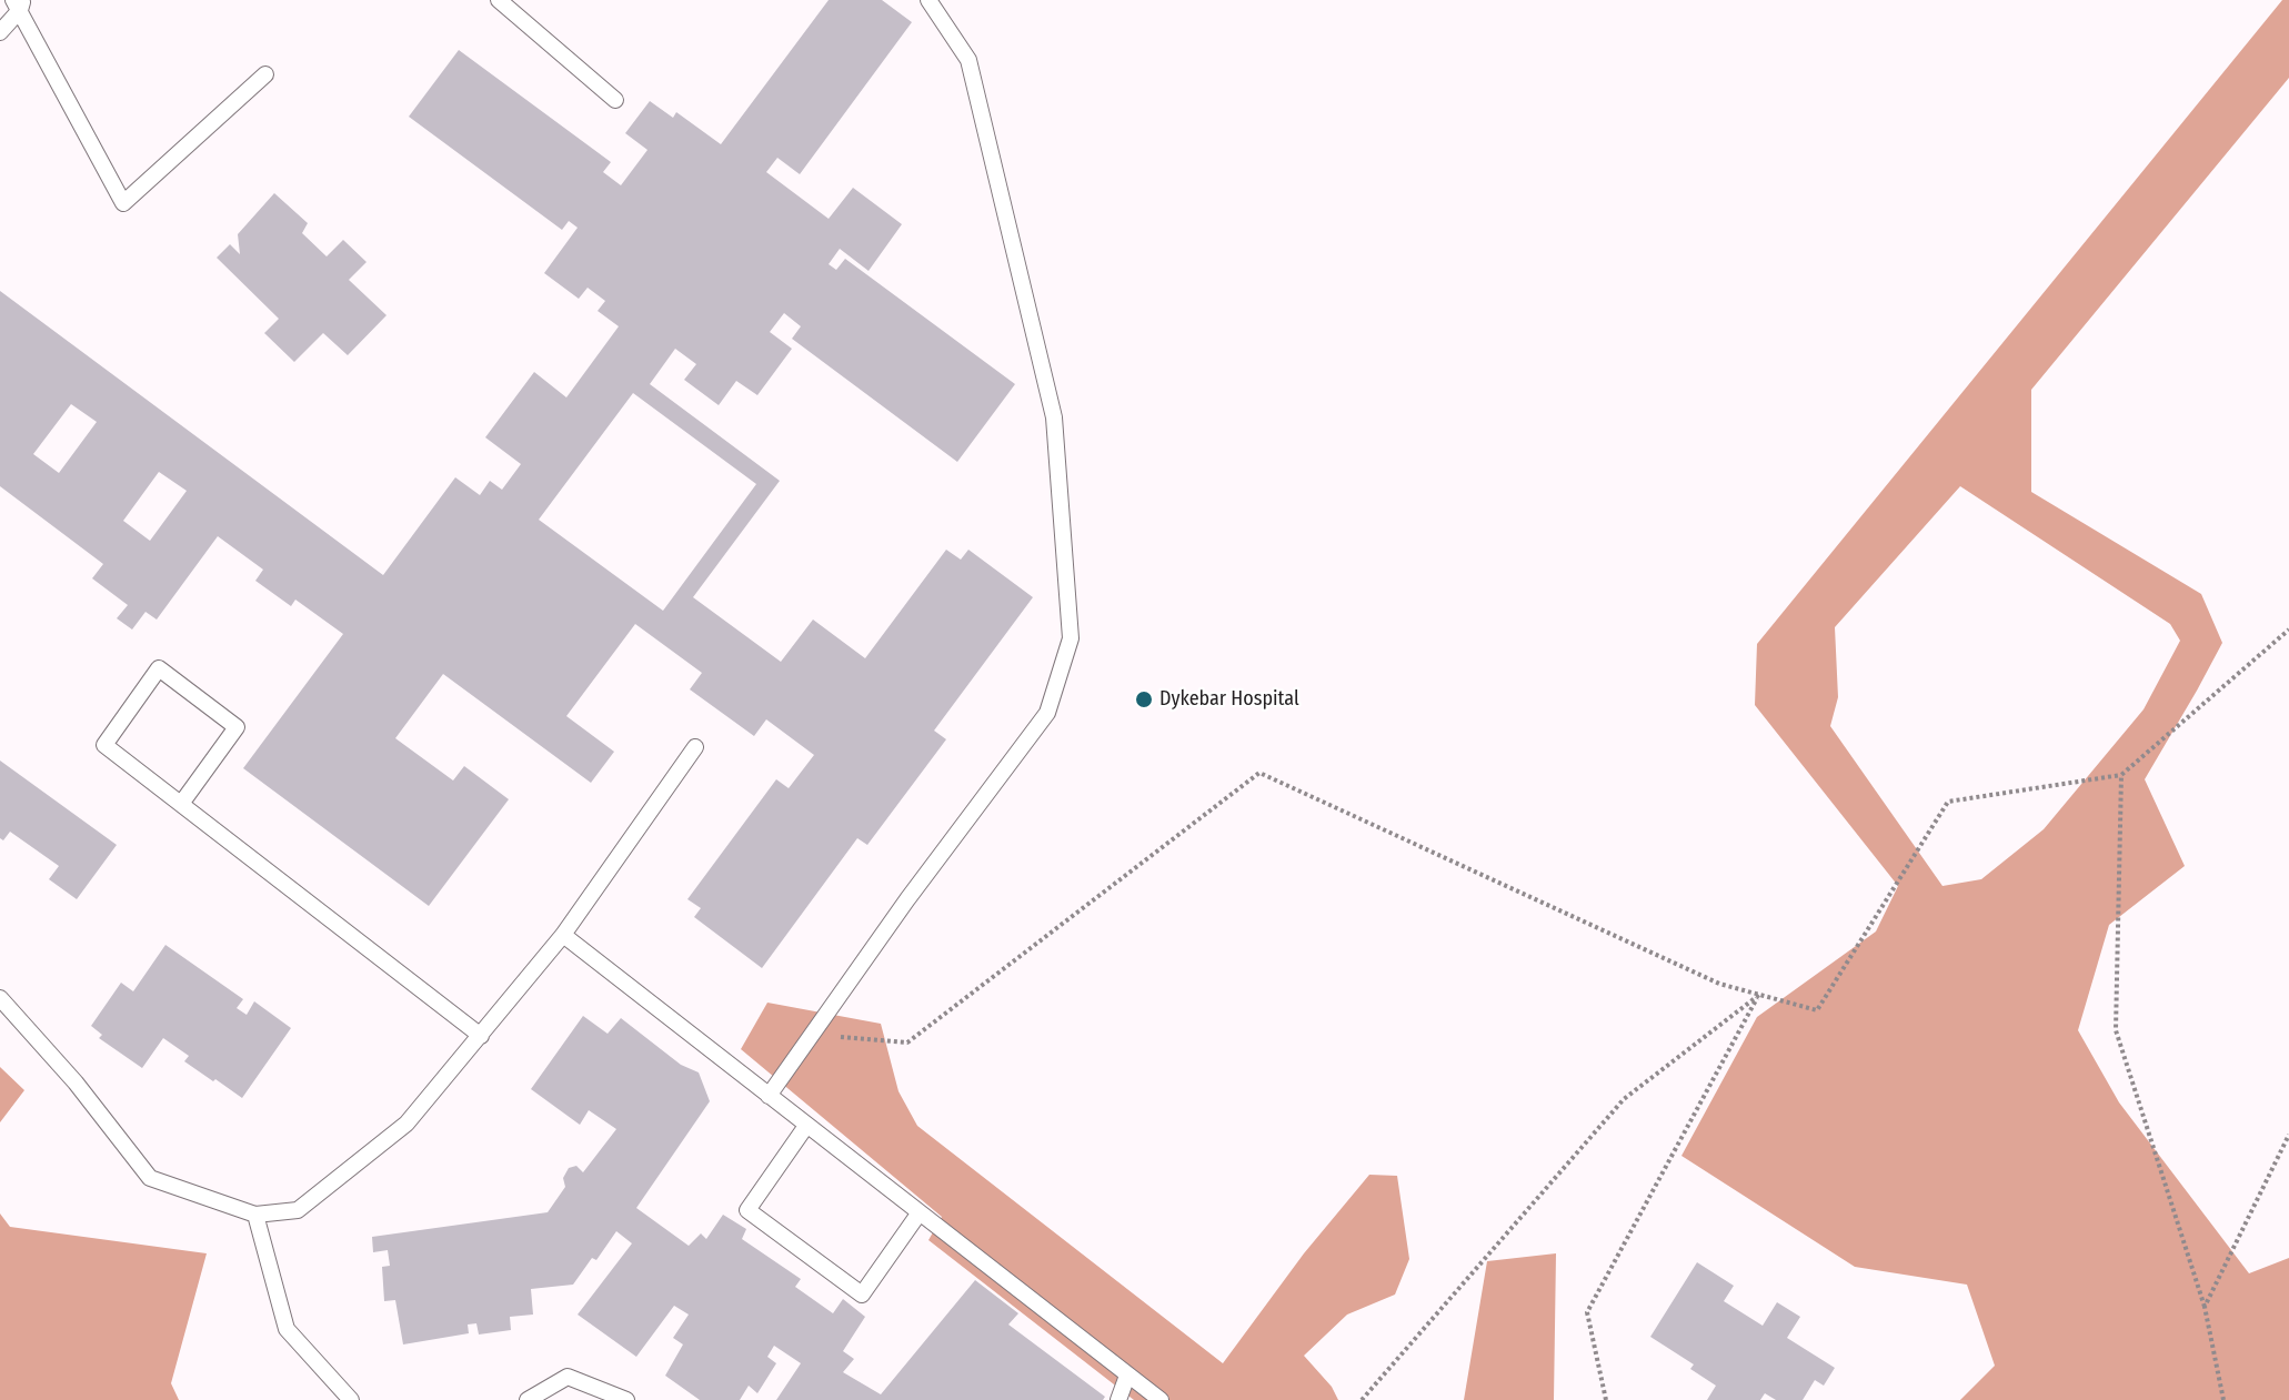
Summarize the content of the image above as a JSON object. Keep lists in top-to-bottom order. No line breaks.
{"places":["Dykebar Hospital"]}
